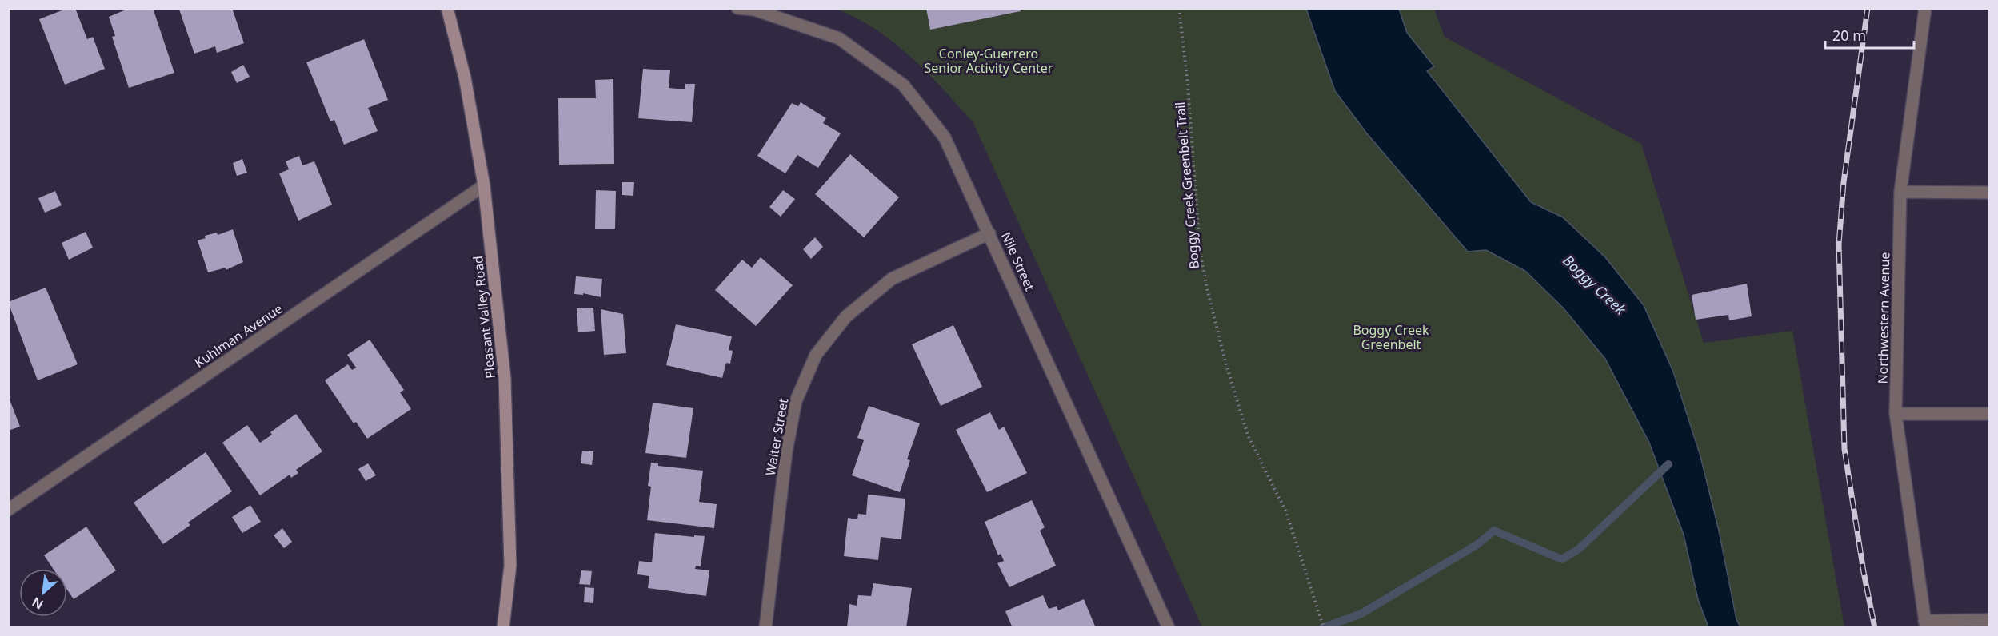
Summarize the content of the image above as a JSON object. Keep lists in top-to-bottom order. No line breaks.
{"streets":{"main road":["Pleasant Valley Road"],"street":["Nile Street","Northwestern Avenue","Kuhlman Avenue","Walter Street"],"path":["Boggy Creek Greenbelt Trail"]},"crossings":[["Nile Street","Walter Street"],["Pleasant Valley Road","Kuhlman Avenue"]],"water":["Boggy Creek"],"parks":["Conley-Guerrero Senior Activity Center","Boggy Creek Greenbelt"],"scale_bar":"20 m","north":"bottom left"}
